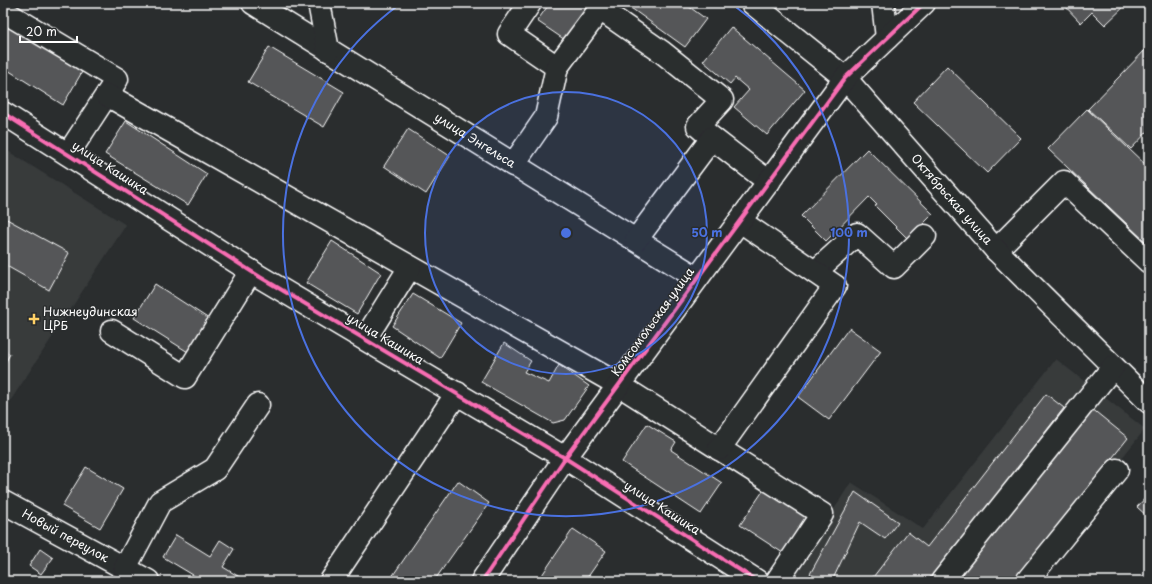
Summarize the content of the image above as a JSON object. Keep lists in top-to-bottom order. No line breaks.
{"streets":{"street":["улица Энгельса","улица Кашика","Октябрьская улица","Комсомольская улица","Новый переулок"]},"crossings":[["улица Энгельса","Комсомольская улица"],["улица Кашика","Комсомольская улица"],["Октябрьская улица","Комсомольская улица"]],"places":{"health":["Нижнеудинская ЦРБ"]},"scale_bar":"20 m","rings":["50 m","100 m"]}
